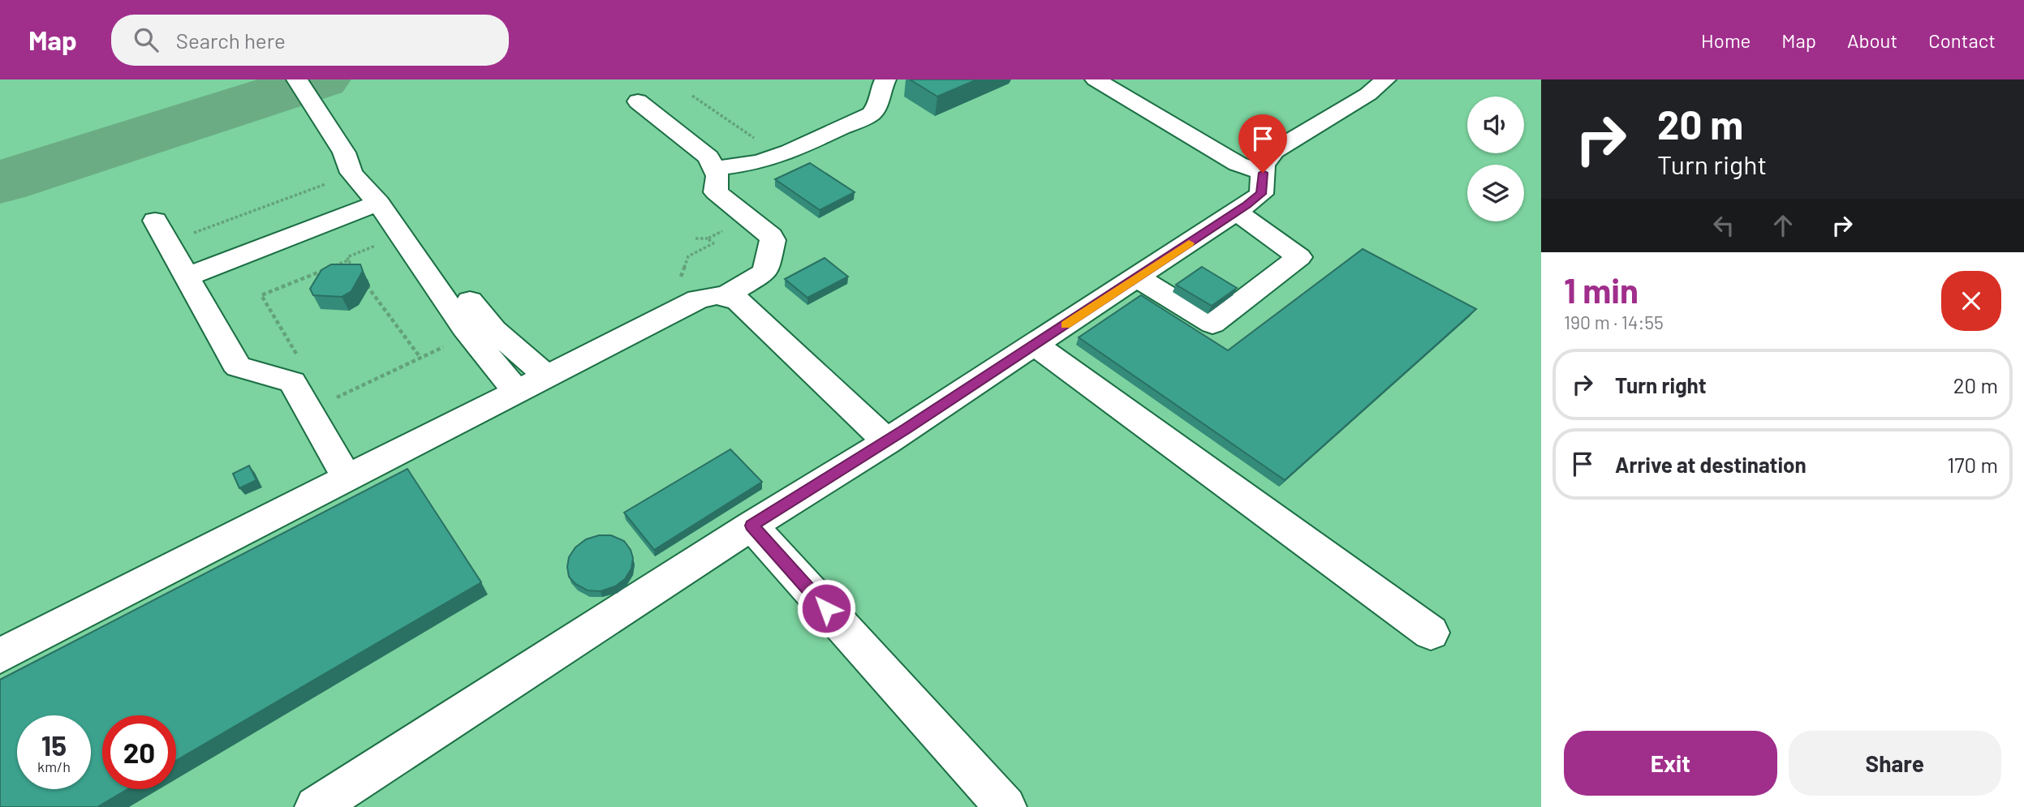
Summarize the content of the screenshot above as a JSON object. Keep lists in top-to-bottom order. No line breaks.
{"page":{"header":"Map","search":"Search here","nav":["Home","Map","About","Contact"],"turn":["20 m","Turn right"],"heading":["1 min","190 m · 14:55"],"list":[{"name":"Turn right","value":"20 m"},{"name":"Arrive at destination","value":"170 m"}],"speed":"15 km/h","limit":"20","buttons":["Exit","Share"]}}
